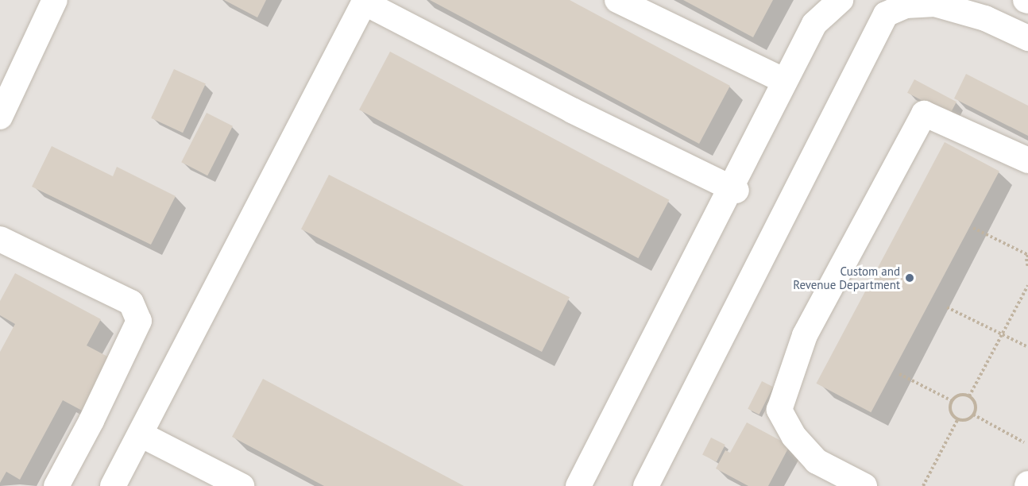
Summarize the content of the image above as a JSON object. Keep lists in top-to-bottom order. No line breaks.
{"places":["Custom and Revenue Department"]}
